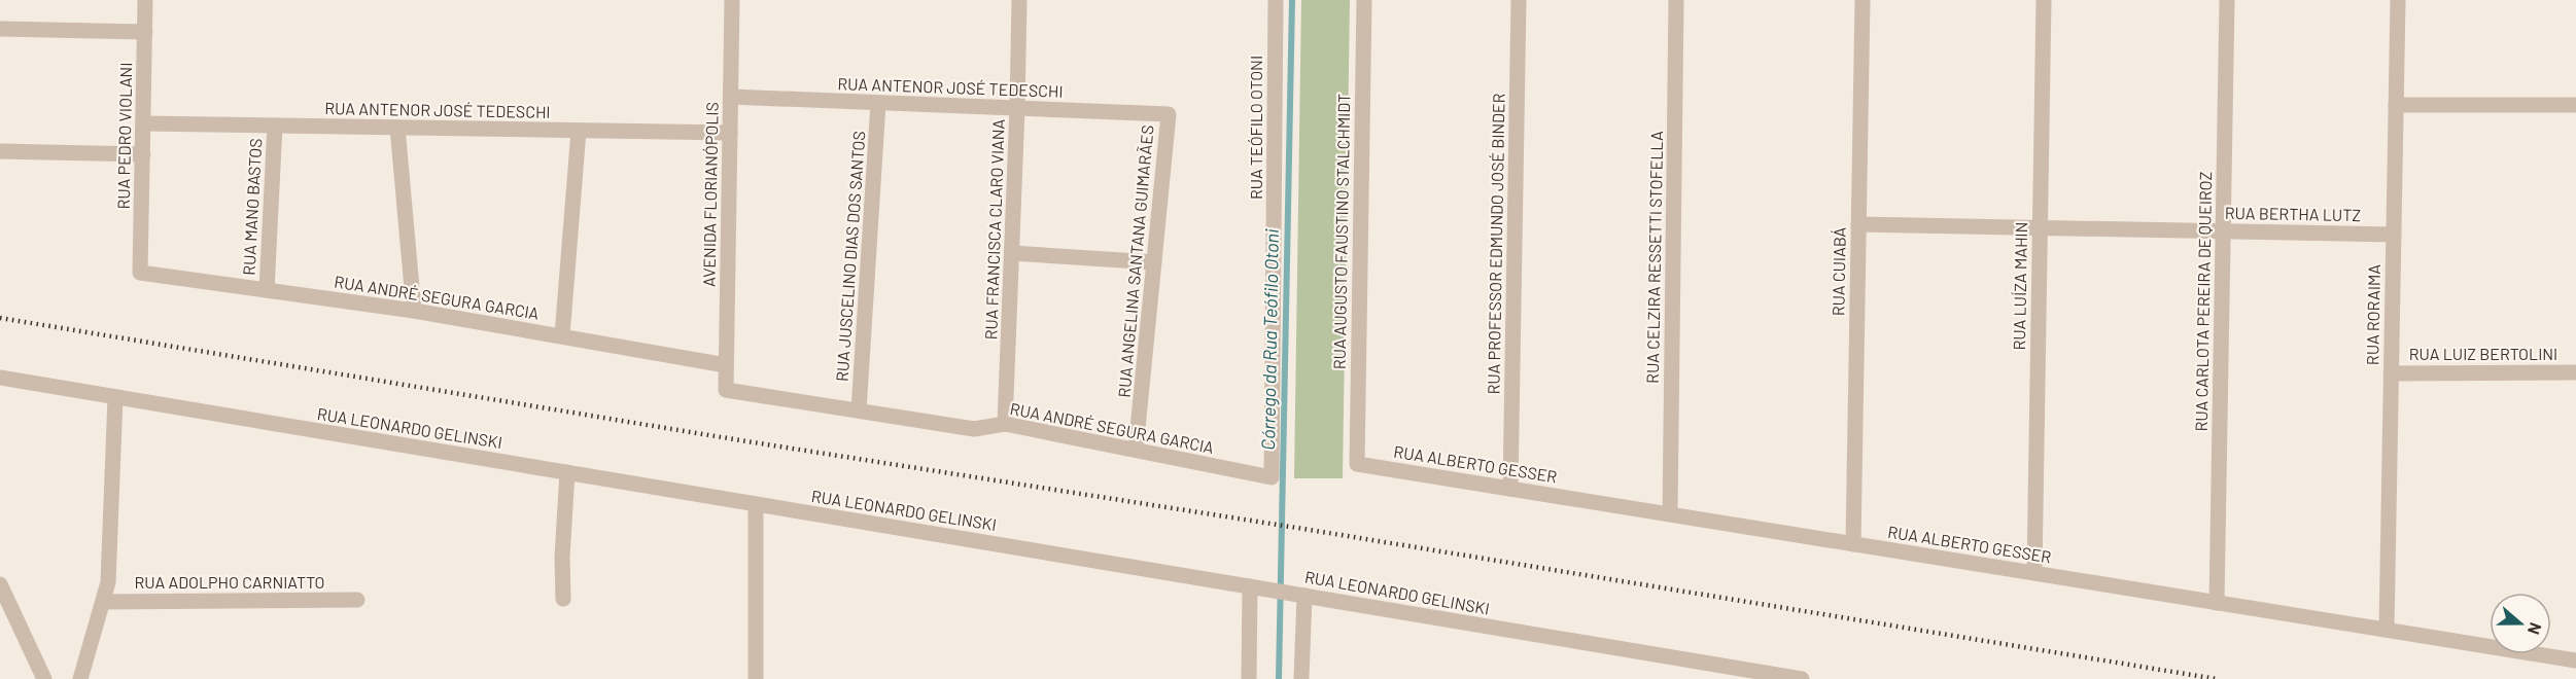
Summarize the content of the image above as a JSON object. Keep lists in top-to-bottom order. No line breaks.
{"streets":{"street":["RUA ANTENOR JOSÉ TEDESCHI","RUA TEÓFILO OTONI","RUA PEDRO VIOLANI","AVENIDA FLORIANÓPOLIS","RUA MANO BASTOS","RUA BERTHA LUTZ","RUA FRANCISCA CLARO VIANA","RUA AUGUSTO FAUSTINO STALCHMIDT","RUA PROFESSOR EDMUNDO JOSÉ BINDER","RUA JUSCELINO DIAS DOS SANTOS","RUA CELZIRA RESSETTI STOFELLA","RUA ANGELINA SANTANA GUIMARÃES","RUA CUIABÁ","RUA LUÍZA MAHIN","RUA ANDRÉ SEGURA GARCIA","RUA CARLOTA PEREIRA DE QUEIROZ","RUA RORAIMA","RUA LUIZ BERTOLINI","RUA LEONARDO GELINSKI","RUA ALBERTO GESSER","RUA ADOLPHO CARNIATTO"]},"crossings":[["RUA ANTENOR JOSÉ TEDESCHI","RUA PEDRO VIOLANI"],["RUA ANTENOR JOSÉ TEDESCHI","AVENIDA FLORIANÓPOLIS"],["RUA ANTENOR JOSÉ TEDESCHI","RUA MANO BASTOS"],["RUA ANTENOR JOSÉ TEDESCHI","RUA FRANCISCA CLARO VIANA"],["RUA ANTENOR JOSÉ TEDESCHI","RUA JUSCELINO DIAS DOS SANTOS"],["RUA ANTENOR JOSÉ TEDESCHI","RUA ANGELINA SANTANA GUIMARÃES"],["RUA TEÓFILO OTONI","RUA ANDRÉ SEGURA GARCIA"],["RUA PEDRO VIOLANI","RUA ANDRÉ SEGURA GARCIA"],["AVENIDA FLORIANÓPOLIS","RUA ANDRÉ SEGURA GARCIA"],["RUA MANO BASTOS","RUA ANDRÉ SEGURA GARCIA"],["RUA BERTHA LUTZ","RUA CUIABÁ"],["RUA BERTHA LUTZ","RUA LUÍZA MAHIN"],["RUA BERTHA LUTZ","RUA CARLOTA PEREIRA DE QUEIROZ"],["RUA BERTHA LUTZ","RUA RORAIMA"],["RUA FRANCISCA CLARO VIANA","RUA ANDRÉ SEGURA GARCIA"],["RUA AUGUSTO FAUSTINO STALCHMIDT","RUA ALBERTO GESSER"],["RUA PROFESSOR EDMUNDO JOSÉ BINDER","RUA ALBERTO GESSER"],["RUA JUSCELINO DIAS DOS SANTOS","RUA ANDRÉ SEGURA GARCIA"],["RUA CELZIRA RESSETTI STOFELLA","RUA ALBERTO GESSER"],["RUA ANGELINA SANTANA GUIMARÃES","RUA ANDRÉ SEGURA GARCIA"],["RUA CUIABÁ","RUA ALBERTO GESSER"],["RUA LUÍZA MAHIN","RUA ALBERTO GESSER"],["RUA CARLOTA PEREIRA DE QUEIROZ","RUA ALBERTO GESSER"],["RUA RORAIMA","RUA LUIZ BERTOLINI"],["RUA RORAIMA","RUA ALBERTO GESSER"]],"water":["Córrego da Rua Teófilo Otoni"],"north":"right"}
